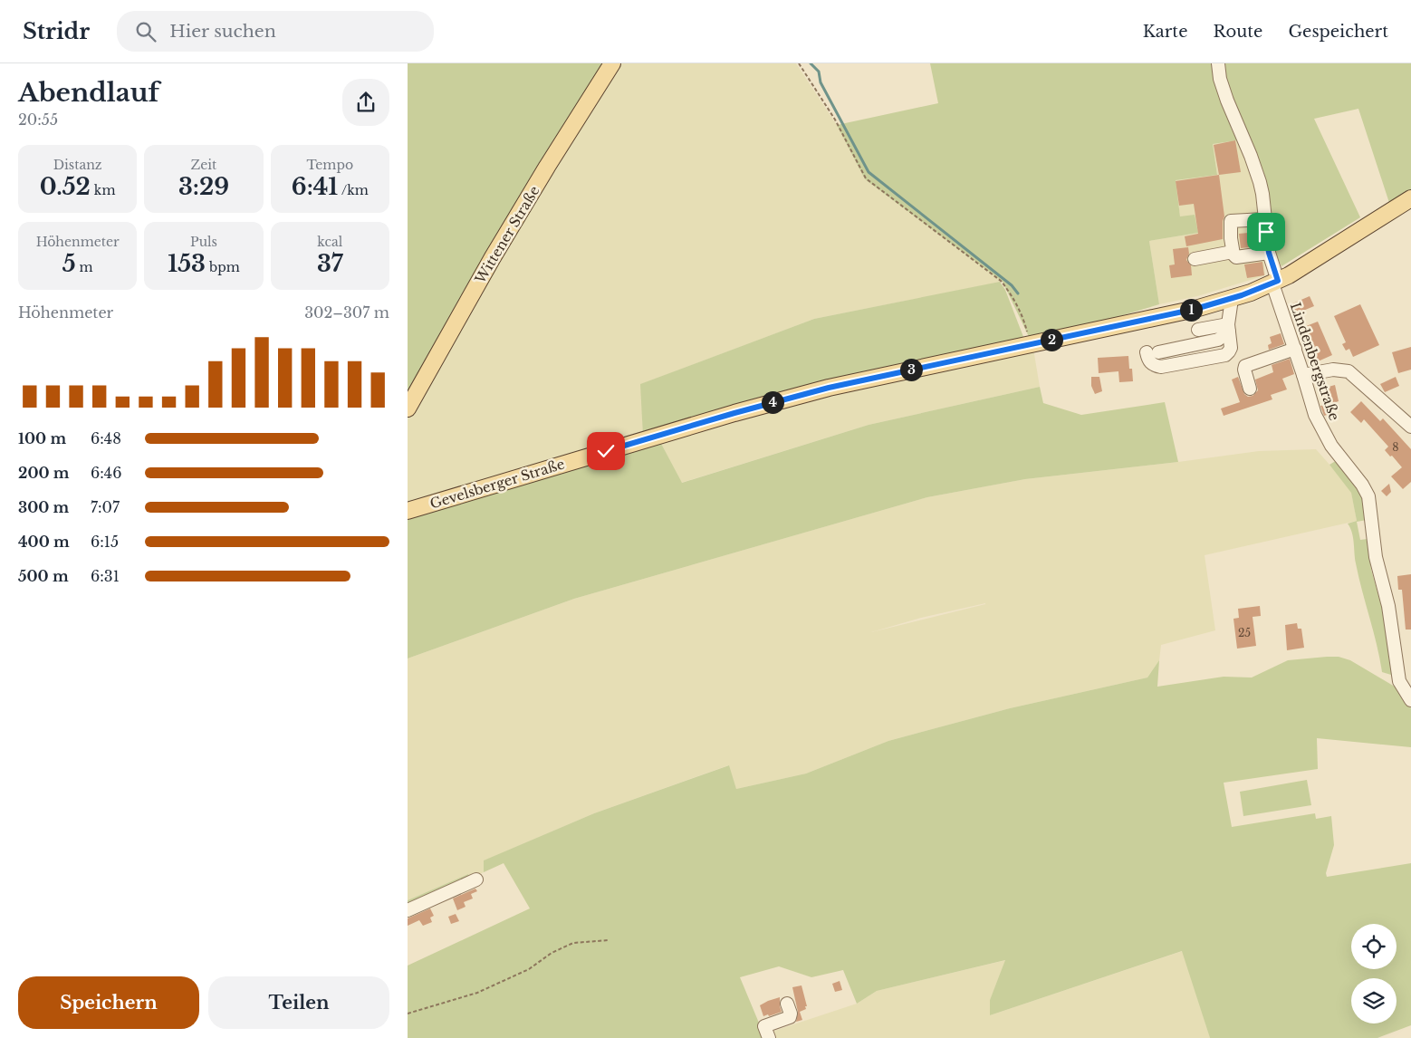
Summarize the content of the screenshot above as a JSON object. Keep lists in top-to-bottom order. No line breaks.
{"streets":{"main road":["Wittener Straße","Gevelsberger Straße"],"street":["Lindenbergstraße"]},"crossings":[["Lindenbergstraße","Gevelsberger Straße"]],"house_numbers":["8","25"],"page":{"header":"Stridr","search":"Hier suchen","nav":["Karte","Route","Gespeichert"],"heading":["Abendlauf","20:55"],"stats":[["Distanz","0.52 km"],["Zeit","3:29"],["Tempo","6:41 /km"],["Höhenmeter","5 m"],["Puls","153 bpm"],["kcal","37"]],"chart":["Höhenmeter","302–307 m"],"pins":["1","2","3","4"],"list":[{"name":"100 m","note":"6:48"},{"name":"200 m","note":"6:46"},{"name":"300 m","note":"7:07"},{"name":"400 m","note":"6:15"},{"name":"500 m","note":"6:31"}],"buttons":["Speichern","Teilen"]}}
